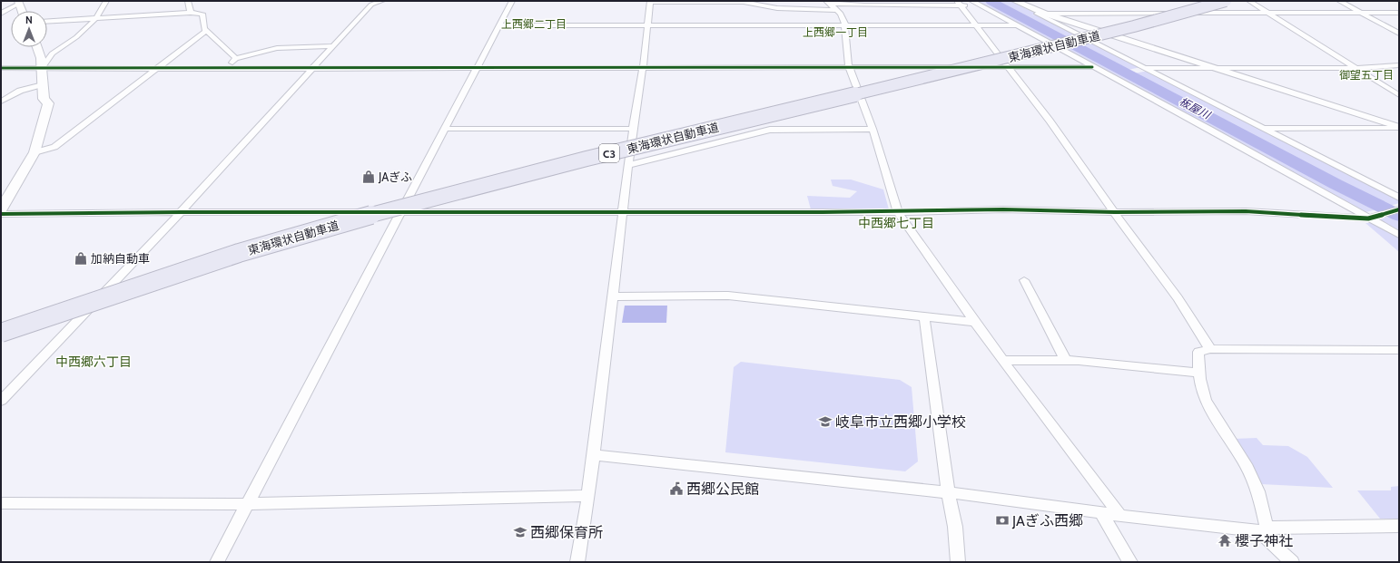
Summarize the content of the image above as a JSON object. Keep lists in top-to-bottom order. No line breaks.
{"streets":{"highway":["東海環状自動車道","C3"]},"districts":["上西郷二丁目","上西郷一丁目","御望五丁目","中西郷七丁目","中西郷六丁目"],"water":["板屋川"],"places":{"shop":["JAぎふ","加納自動車"],"school or university":["岐阜市立西郷小学校","西郷保育所"],"public building":["西郷公民館"],"bank":["JAぎふ西郷"],"temple":["櫻子神社"]},"north":"top"}
